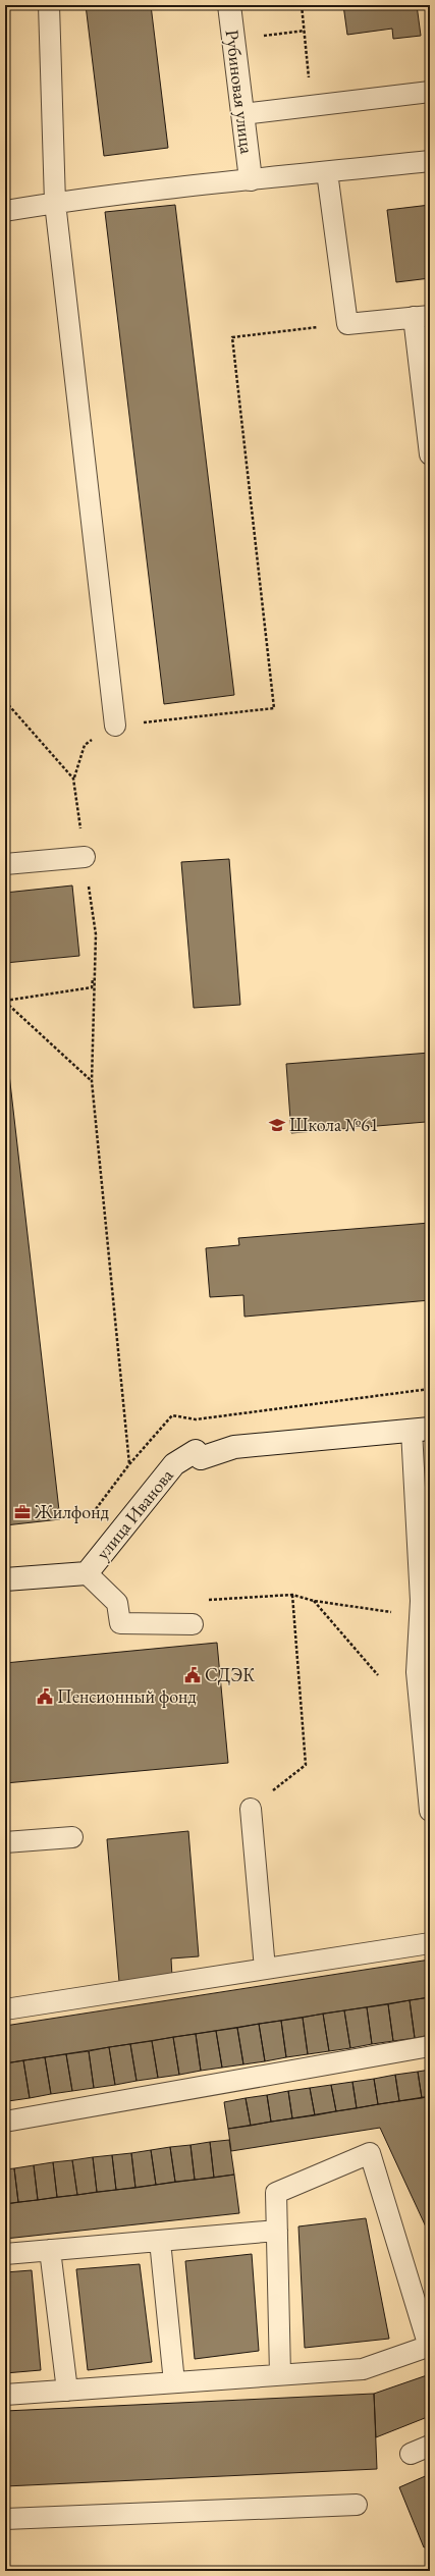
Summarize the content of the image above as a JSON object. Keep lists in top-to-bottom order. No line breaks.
{"streets":{"street":["Рубиновая улица","улица Иванова"]},"places":{"school or university":["Школа №61"],"office":["Жилфонд"],"public building":["СДЭК","Пенсионный фонд"]}}
